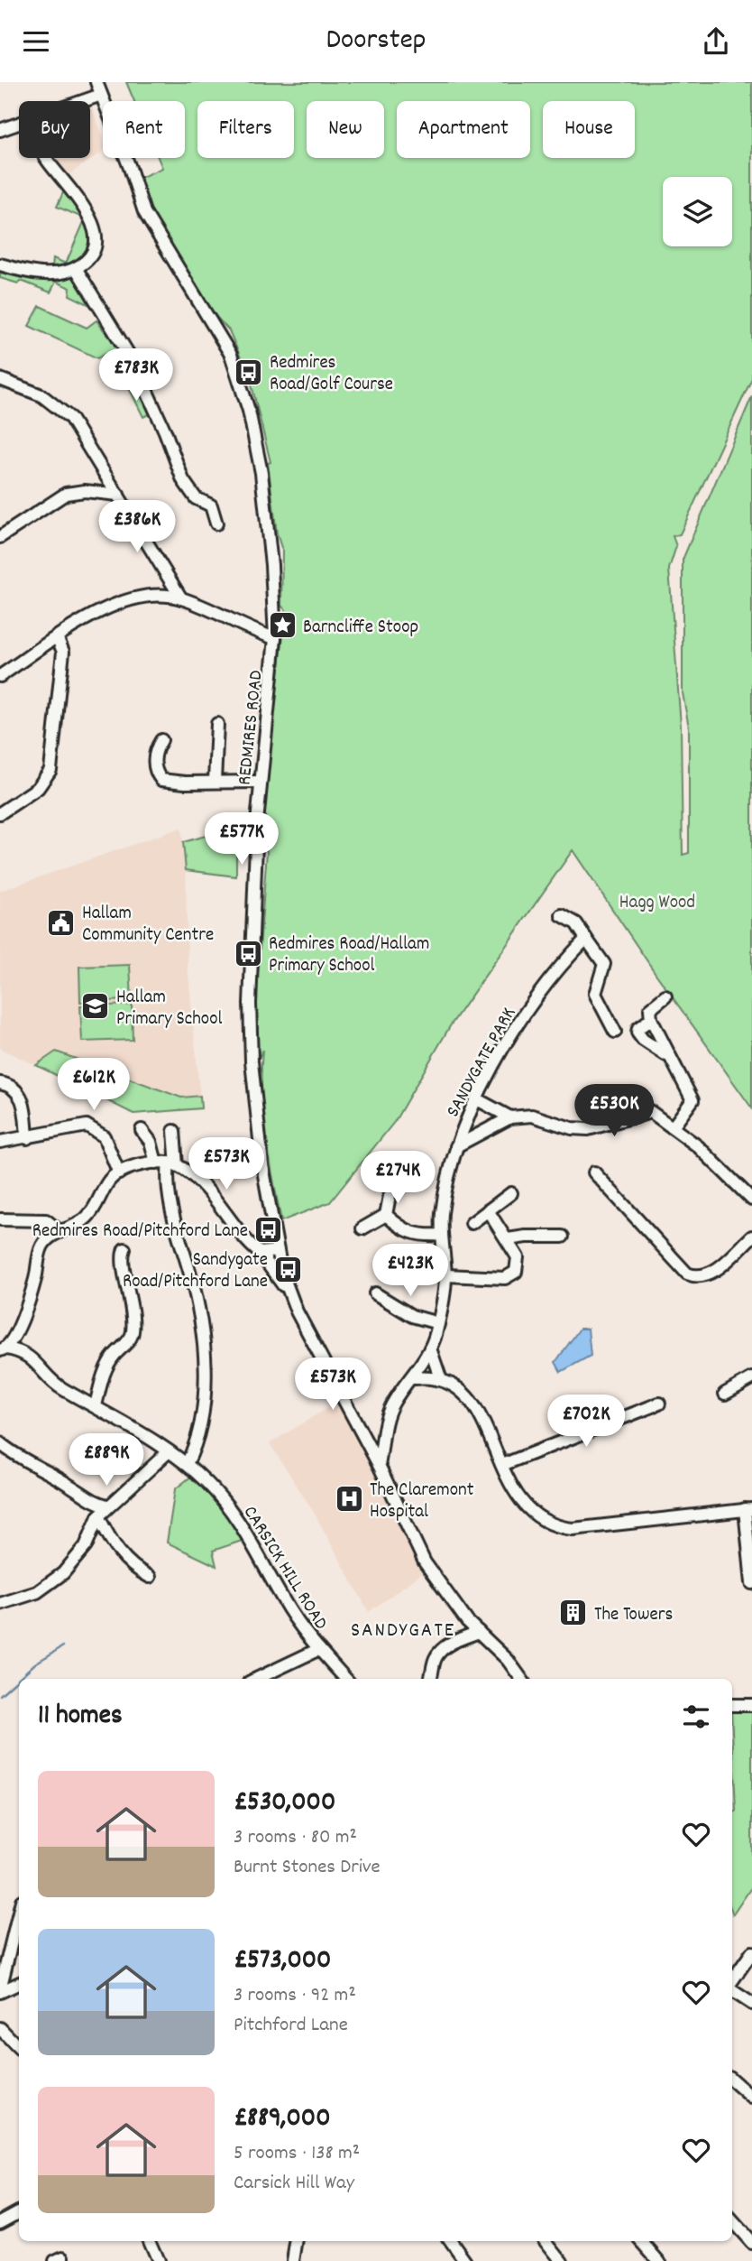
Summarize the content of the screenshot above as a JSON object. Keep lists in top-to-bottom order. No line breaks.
{"streets":{"street":["REDMIRES ROAD","SANDYGATE PARK","CARSICK HILL ROAD"]},"crossings":[["REDMIRES ROAD","SANDYGATE PARK"]],"districts":["SANDYGATE"],"parks":["Hagg Wood"],"places":{"bus stop":["Redmires Road/Golf Course","Redmires Road/Hallam Primary School","Redmires Road/Pitchford Lane","Sandygate Road/Pitchford Lane"],"place":["Barncliffe Stoop"],"public building":["Hallam Community Centre"],"school or university":["Hallam Primary School"],"hospital":["The Claremont Hospital"],"building":["The Towers"]},"page":{"header":"Doorstep","chip":["Buy","Rent","Filters","New","Apartment","House"],"price":["£783K","£386K","£577K","£612K","£530K","£573K","£274K","£423K","£573K","£702K","£889K"],"heading":"11 homes","list":[{"name":"£530,000","note":"3 rooms · 80 m² · Burnt Stones Drive"},{"name":"£573,000","note":"3 rooms · 92 m² · Pitchford Lane"},{"name":"£889,000","note":"5 rooms · 138 m² · Carsick Hill Way"}]}}
